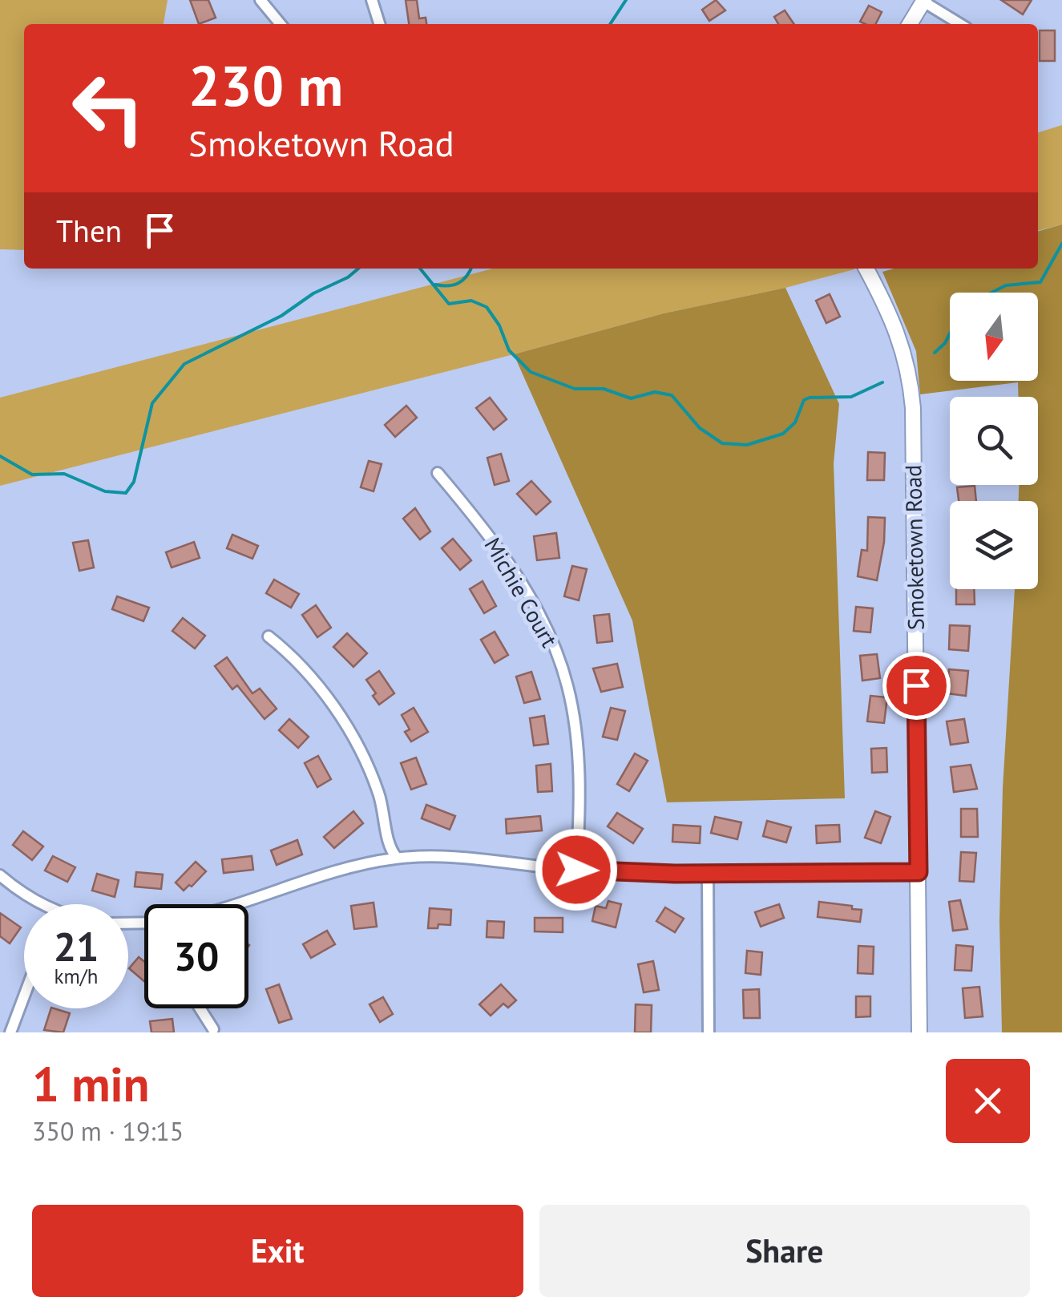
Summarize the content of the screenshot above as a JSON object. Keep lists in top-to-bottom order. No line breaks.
{"streets":{"main road":["Smoketown Road"],"street":["Michie Court"]},"north":"bottom","page":{"turn":["230 m","Smoketown Road"],"then":"Then","speed":"21 km/h","limit":"30","heading":["1 min","350 m · 19:15"],"buttons":["Exit","Share"]}}
